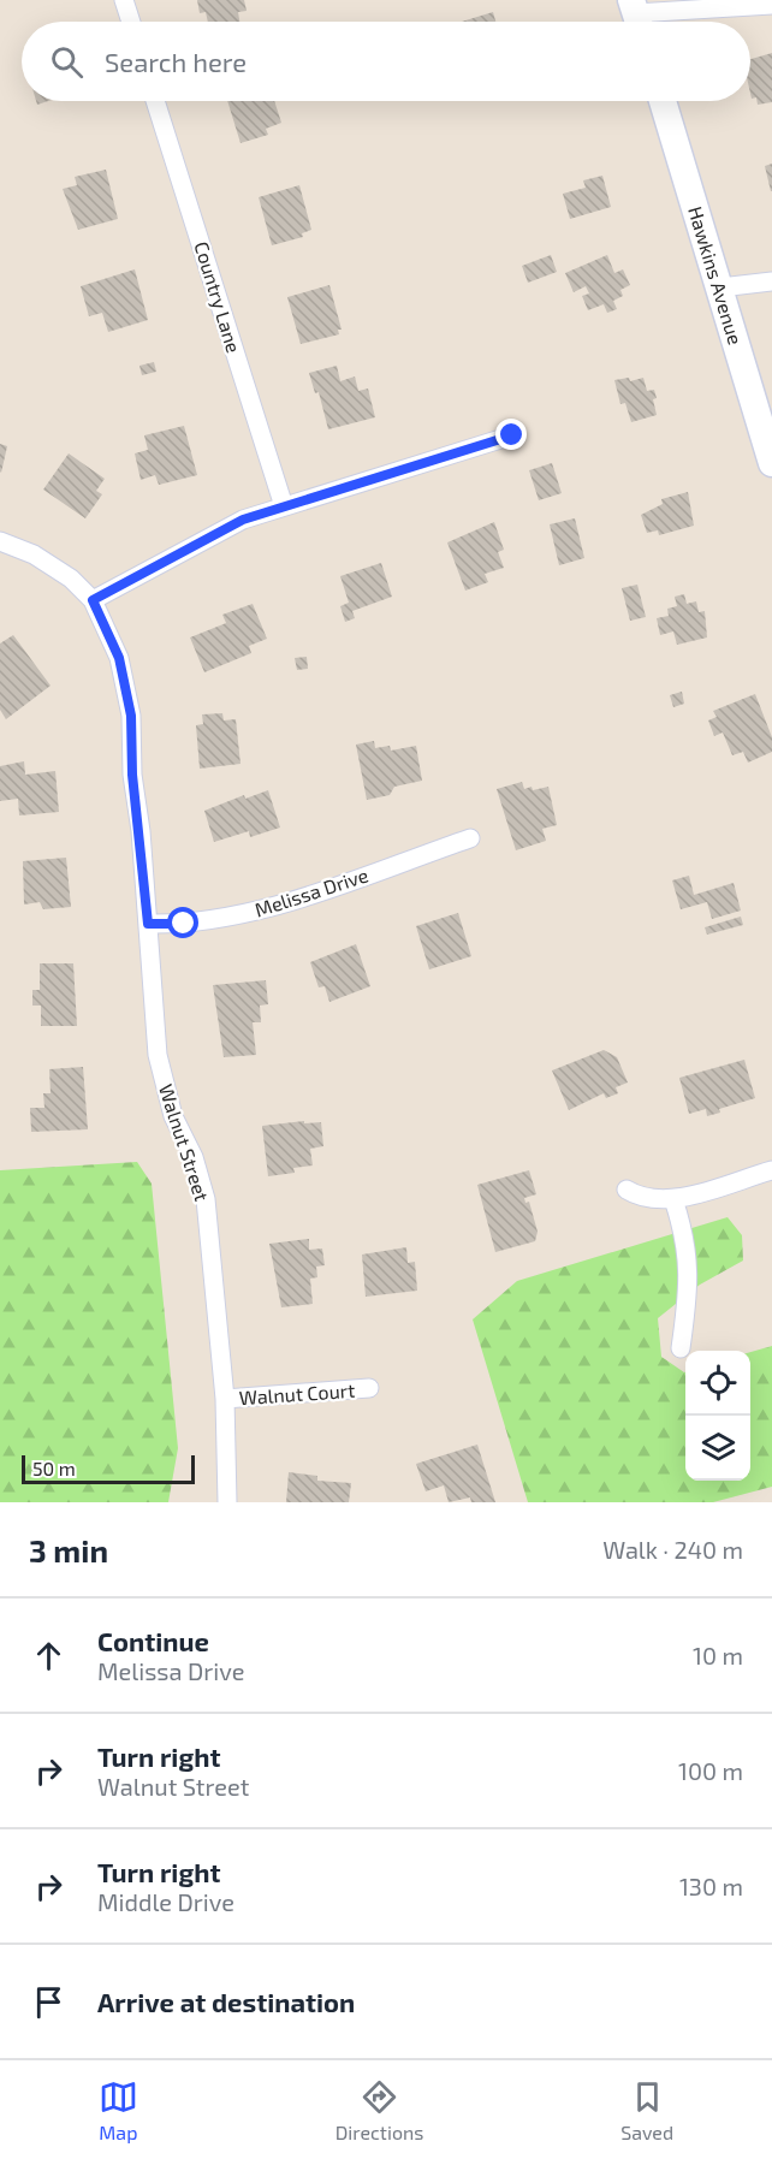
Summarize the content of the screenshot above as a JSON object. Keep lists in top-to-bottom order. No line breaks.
{"streets":{"street":["Hawkins Avenue","Country Lane","Melissa Drive","Walnut Street","Walnut Court"]},"crossings":[["Melissa Drive","Walnut Street"],["Walnut Street","Walnut Court"]],"scale_bar":"50 m","page":{"search":"Search here","scale":"50 m","heading":["3 min","Walk · 240 m"],"list":[["Continue","Melissa Drive","10 m"],["Turn right","Walnut Street","100 m"],["Turn right","Middle Drive","130 m"],"Arrive at destination"],"nav":["Map","Directions","Saved"]}}
